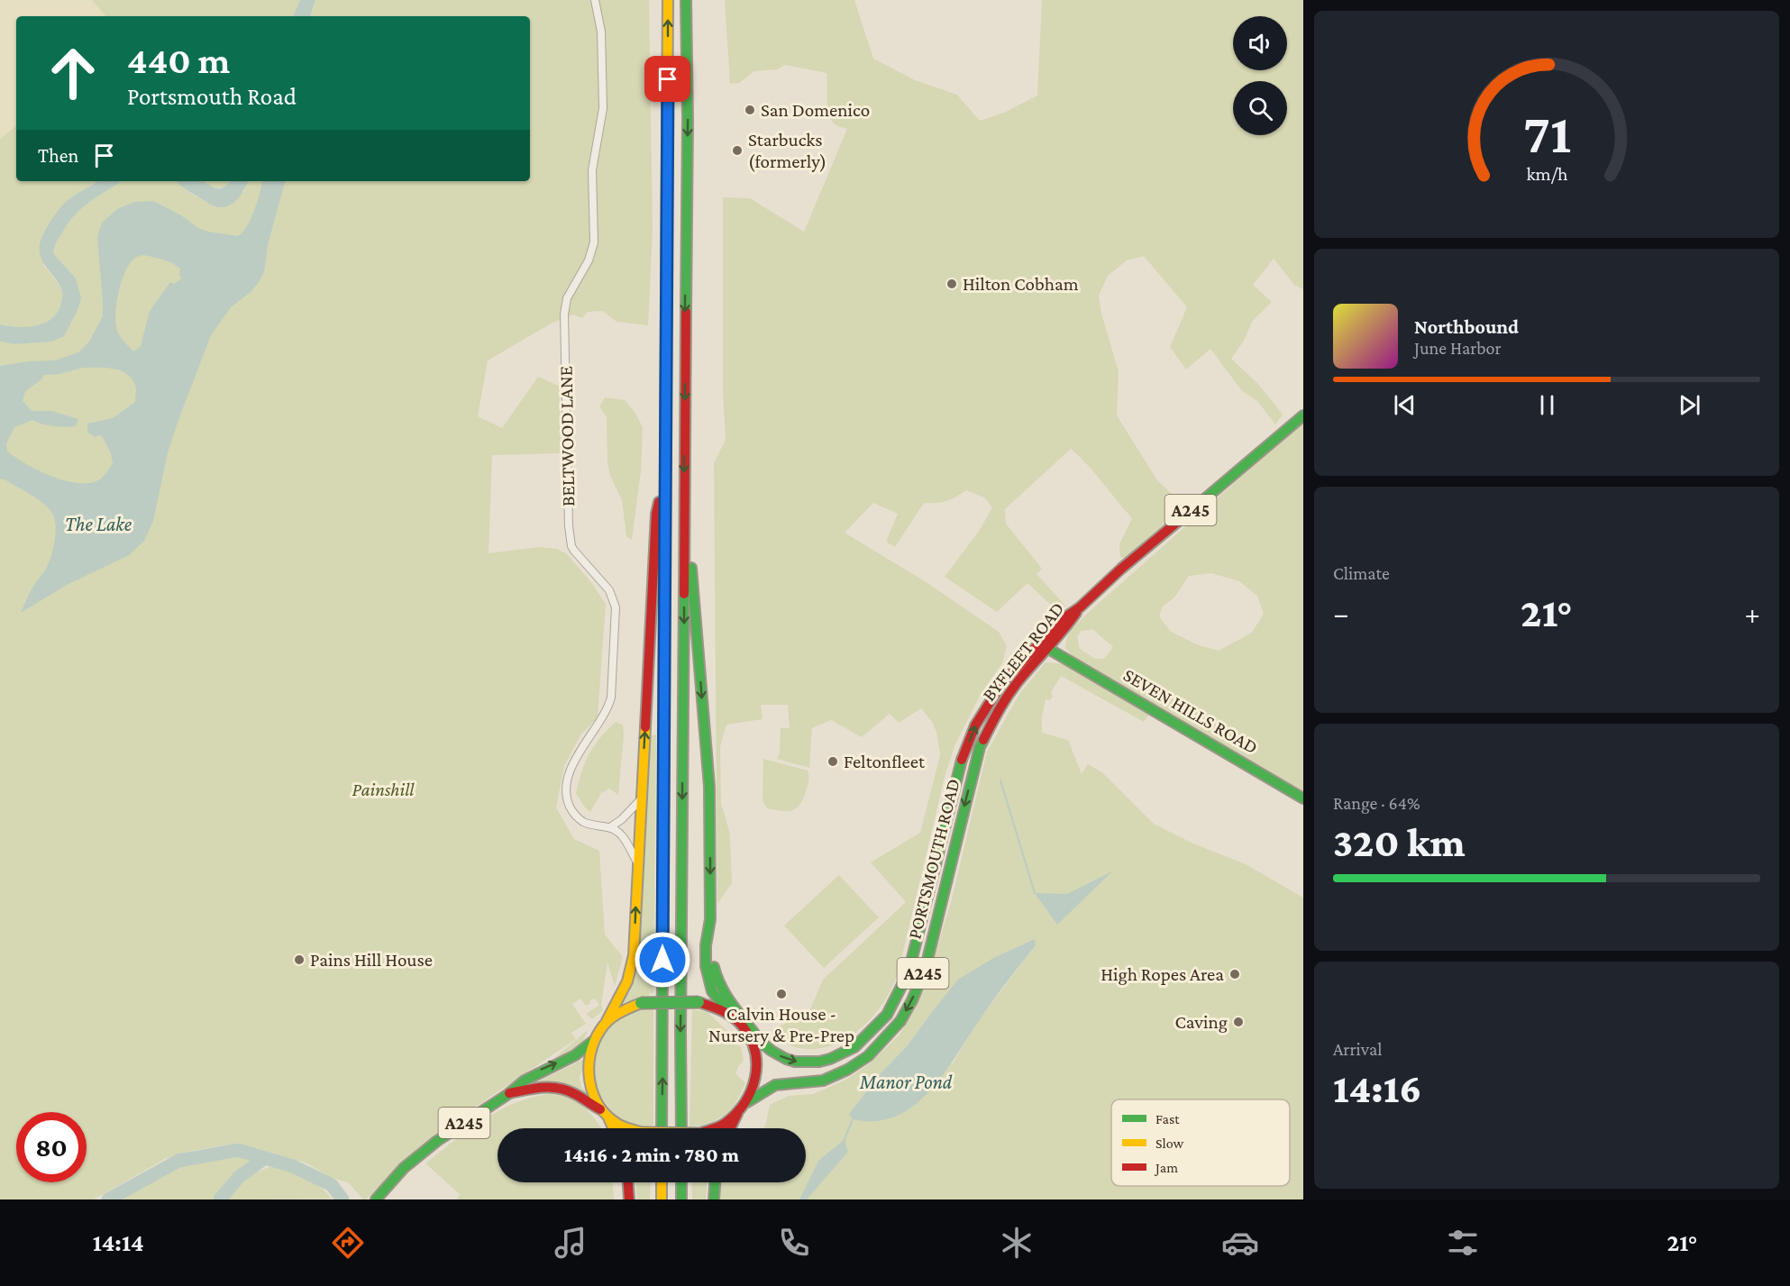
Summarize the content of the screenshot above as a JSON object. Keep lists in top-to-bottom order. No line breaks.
{"streets":{"main road":["A245","BYFLEET ROAD","SEVEN HILLS ROAD","PORTSMOUTH ROAD"],"street":["BELTWOOD LANE"]},"crossings":[["A245","PORTSMOUTH ROAD"],["BYFLEET ROAD","SEVEN HILLS ROAD"],["BYFLEET ROAD","PORTSMOUTH ROAD"]],"water":["The Lake","Manor Pond"],"parks":["Painshill"],"places":["San Domenico","Starbucks (formerly)","Hilton Cobham","Feltonfleet","Pains Hill House","High Ropes Area","Calvin House - Nursery & Pre-Prep","Caving"],"legend":["Fast","Slow","Jam"],"page":{"turn":["440 m","Portsmouth Road"],"then":"Then","song":["Northbound","June Harbor"],"tile":["Climate",["Range · 64%","320 km"],["Arrival","14:16"]],"heat":["−","21°","+"],"limit":"80","trip":"14:16 · 2 min · 780 m","tabs":["14:14","21°"],"gauge":["71","km/h"]}}
